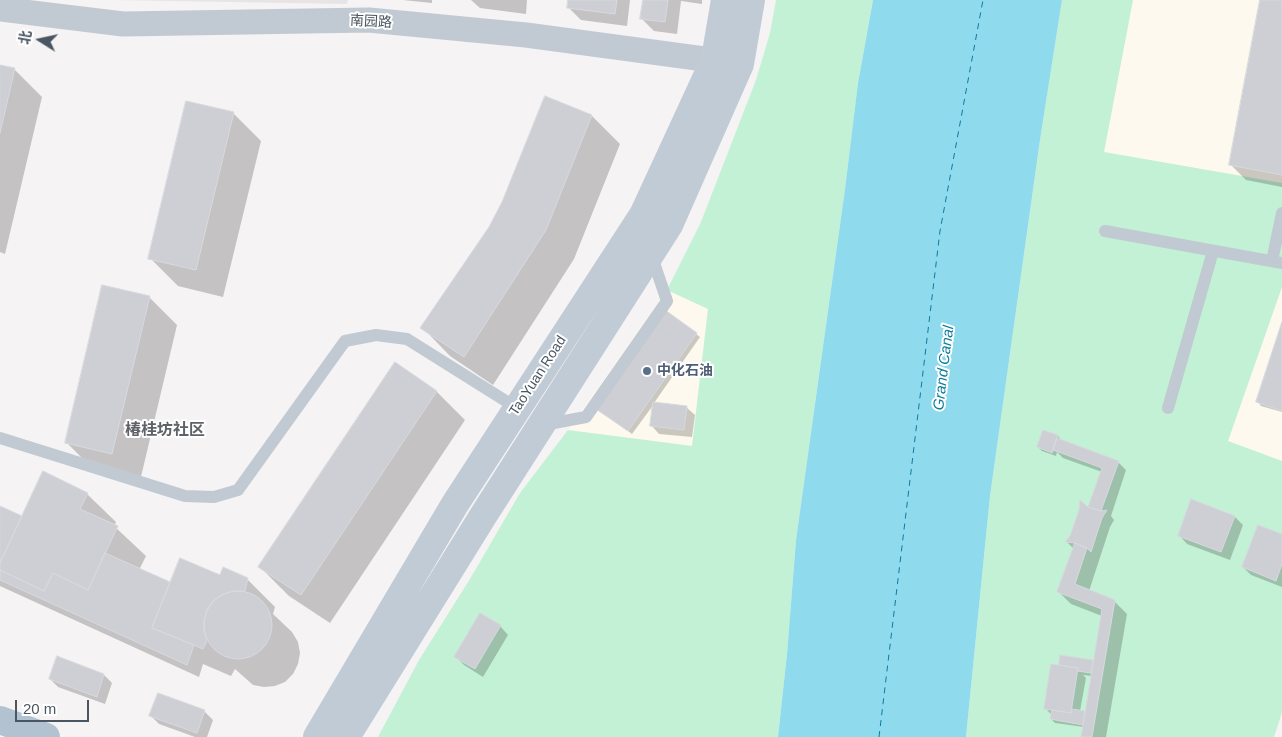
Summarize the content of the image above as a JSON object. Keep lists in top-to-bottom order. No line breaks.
{"streets":{"main road":["TaoYuan Road"],"street":["南园路"]},"crossings":[["南园路","TaoYuan Road"]],"districts":["椿桂坊社区"],"water":["Grand Canal"],"places":["中化石油"],"scale_bar":"20 m","north":"left"}
